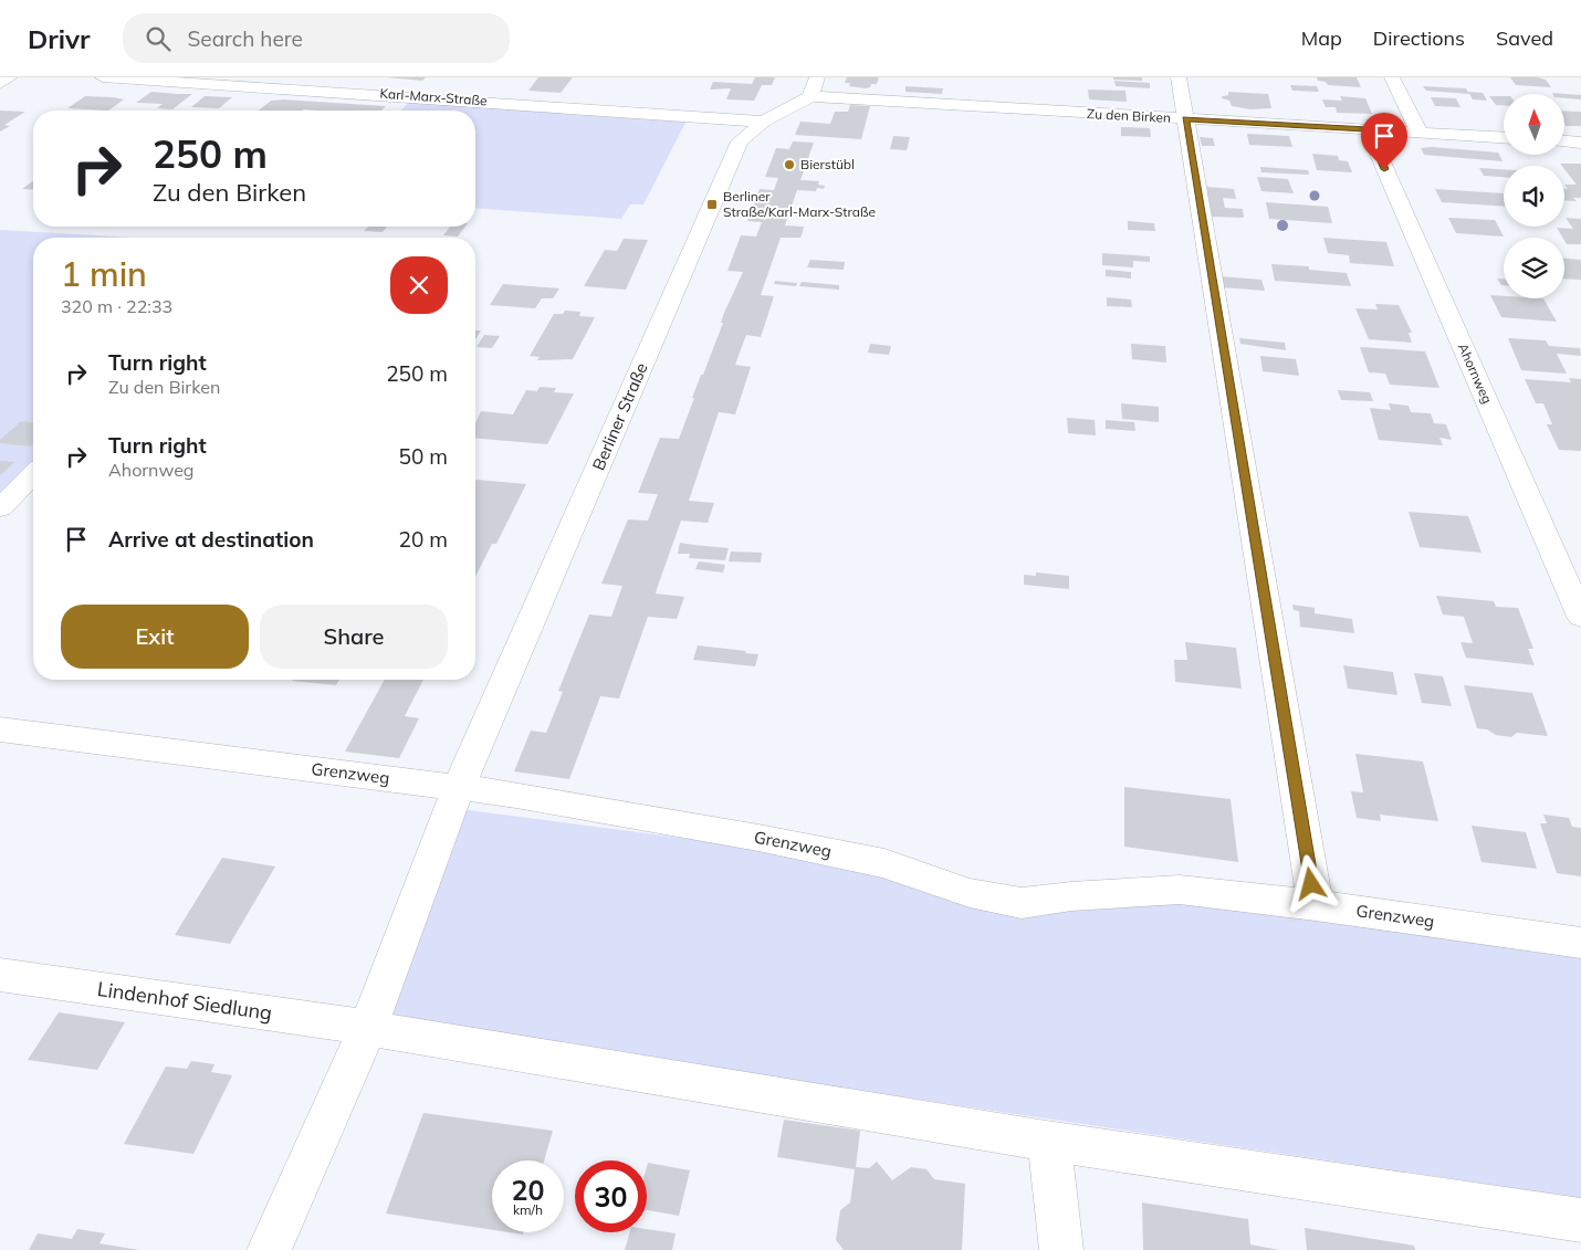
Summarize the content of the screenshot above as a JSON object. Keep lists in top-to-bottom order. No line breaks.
{"streets":{"street":["Karl-Marx-Straße","Zu den Birken","Ahornweg","Berliner Straße","Grenzweg","Lindenhof Siedlung"]},"crossings":[["Karl-Marx-Straße","Berliner Straße"],["Zu den Birken","Ahornweg"],["Zu den Birken","Berliner Straße"],["Berliner Straße","Grenzweg"]],"places":{"other":["Bierstübl"],"transit":["Berliner Straße/Karl-Marx-Straße"]},"north":"top","page":{"header":"Drivr","search":"Search here","nav":["Map","Directions","Saved"],"turn":["250 m","Zu den Birken"],"heading":["1 min","320 m · 22:33"],"list":[{"name":"Turn right","note":"Zu den Birken","value":"250 m"},{"name":"Turn right","note":"Ahornweg","value":"50 m"},{"name":"Arrive at destination","value":"20 m"}],"buttons":["Exit","Share"],"speed":"20 km/h","limit":"30"}}
